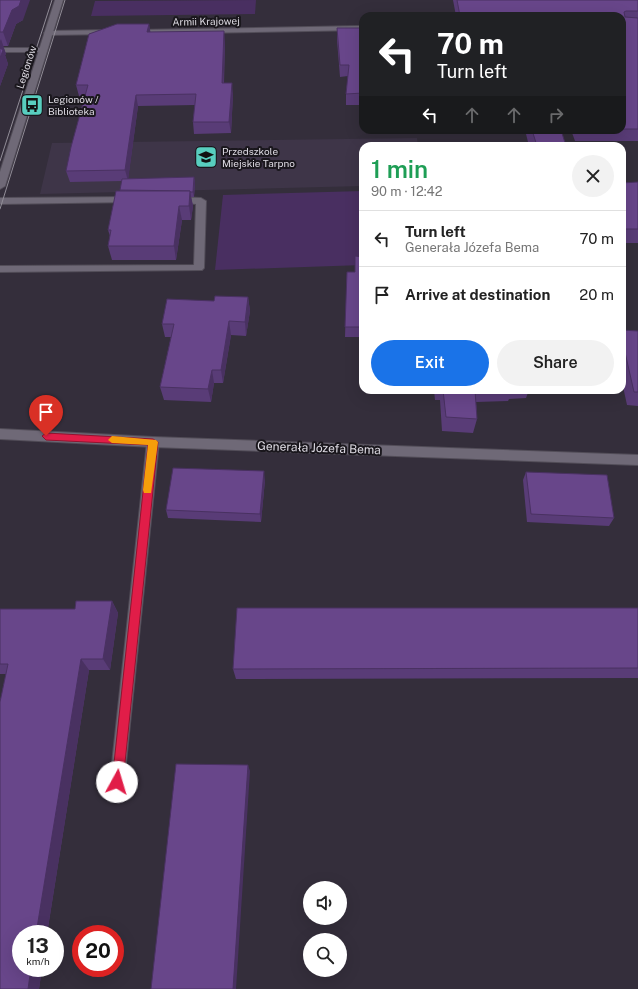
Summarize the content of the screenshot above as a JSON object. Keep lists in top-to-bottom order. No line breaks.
{"streets":{"street":["Armii Krajowej","Legionów","Generała Józefa Bema"]},"crossings":[["Armii Krajowej","Legionów"]],"places":{"bus stop":["Legionów / Biblioteka"],"school or university":["Przedszkole Miejskie Tarpno"]},"page":{"turn":["70 m","Turn left"],"heading":["1 min","90 m · 12:42"],"list":[{"name":"Turn left","note":"Generała Józefa Bema","value":"70 m"},{"name":"Arrive at destination","value":"20 m"}],"buttons":["Exit","Share"],"speed":"13 km/h","limit":"20"}}
